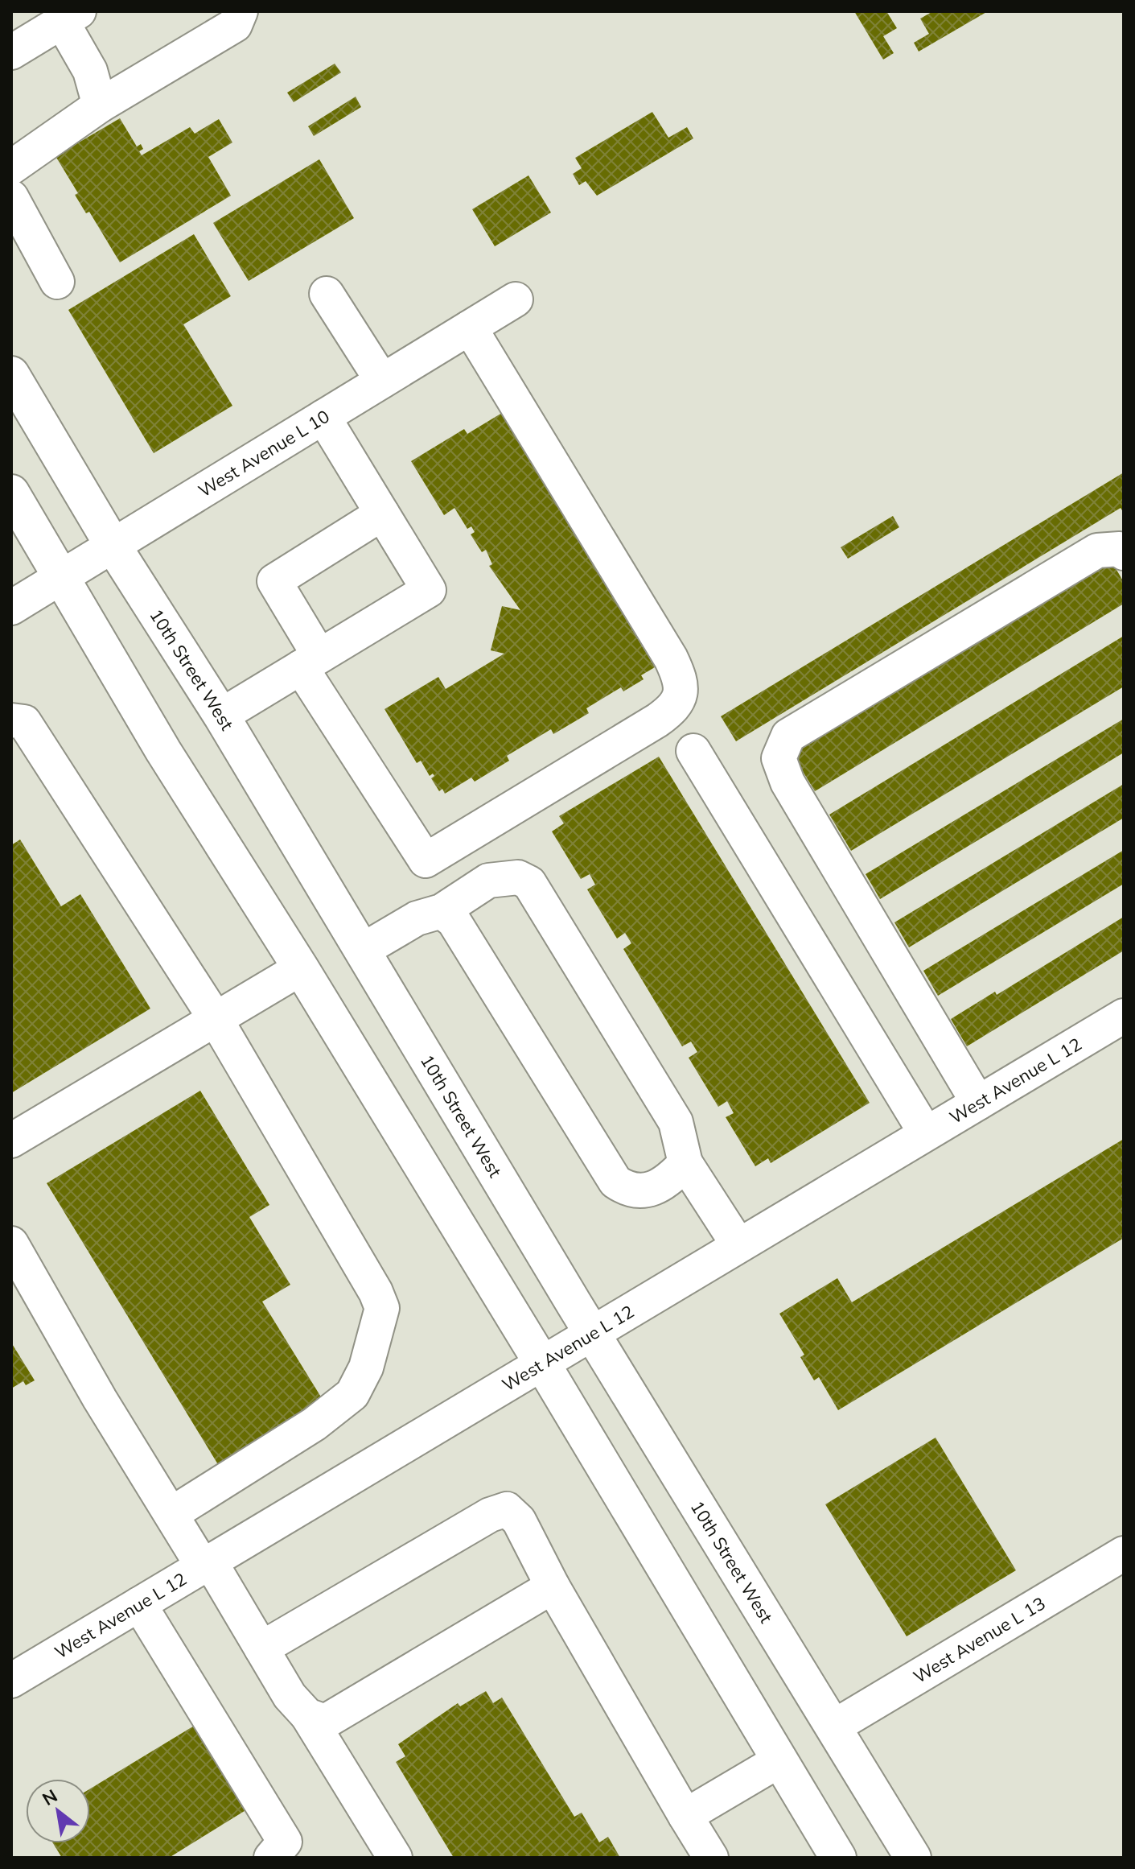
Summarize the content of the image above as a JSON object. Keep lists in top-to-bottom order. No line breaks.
{"streets":{"main road":["10th Street West"],"street":["West Avenue L 10","West Avenue L 12","West Avenue L 13"]},"crossings":[["West Avenue L 10","10th Street West"],["10th Street West","West Avenue L 12"],["10th Street West","West Avenue L 13"]],"north":"top left"}
